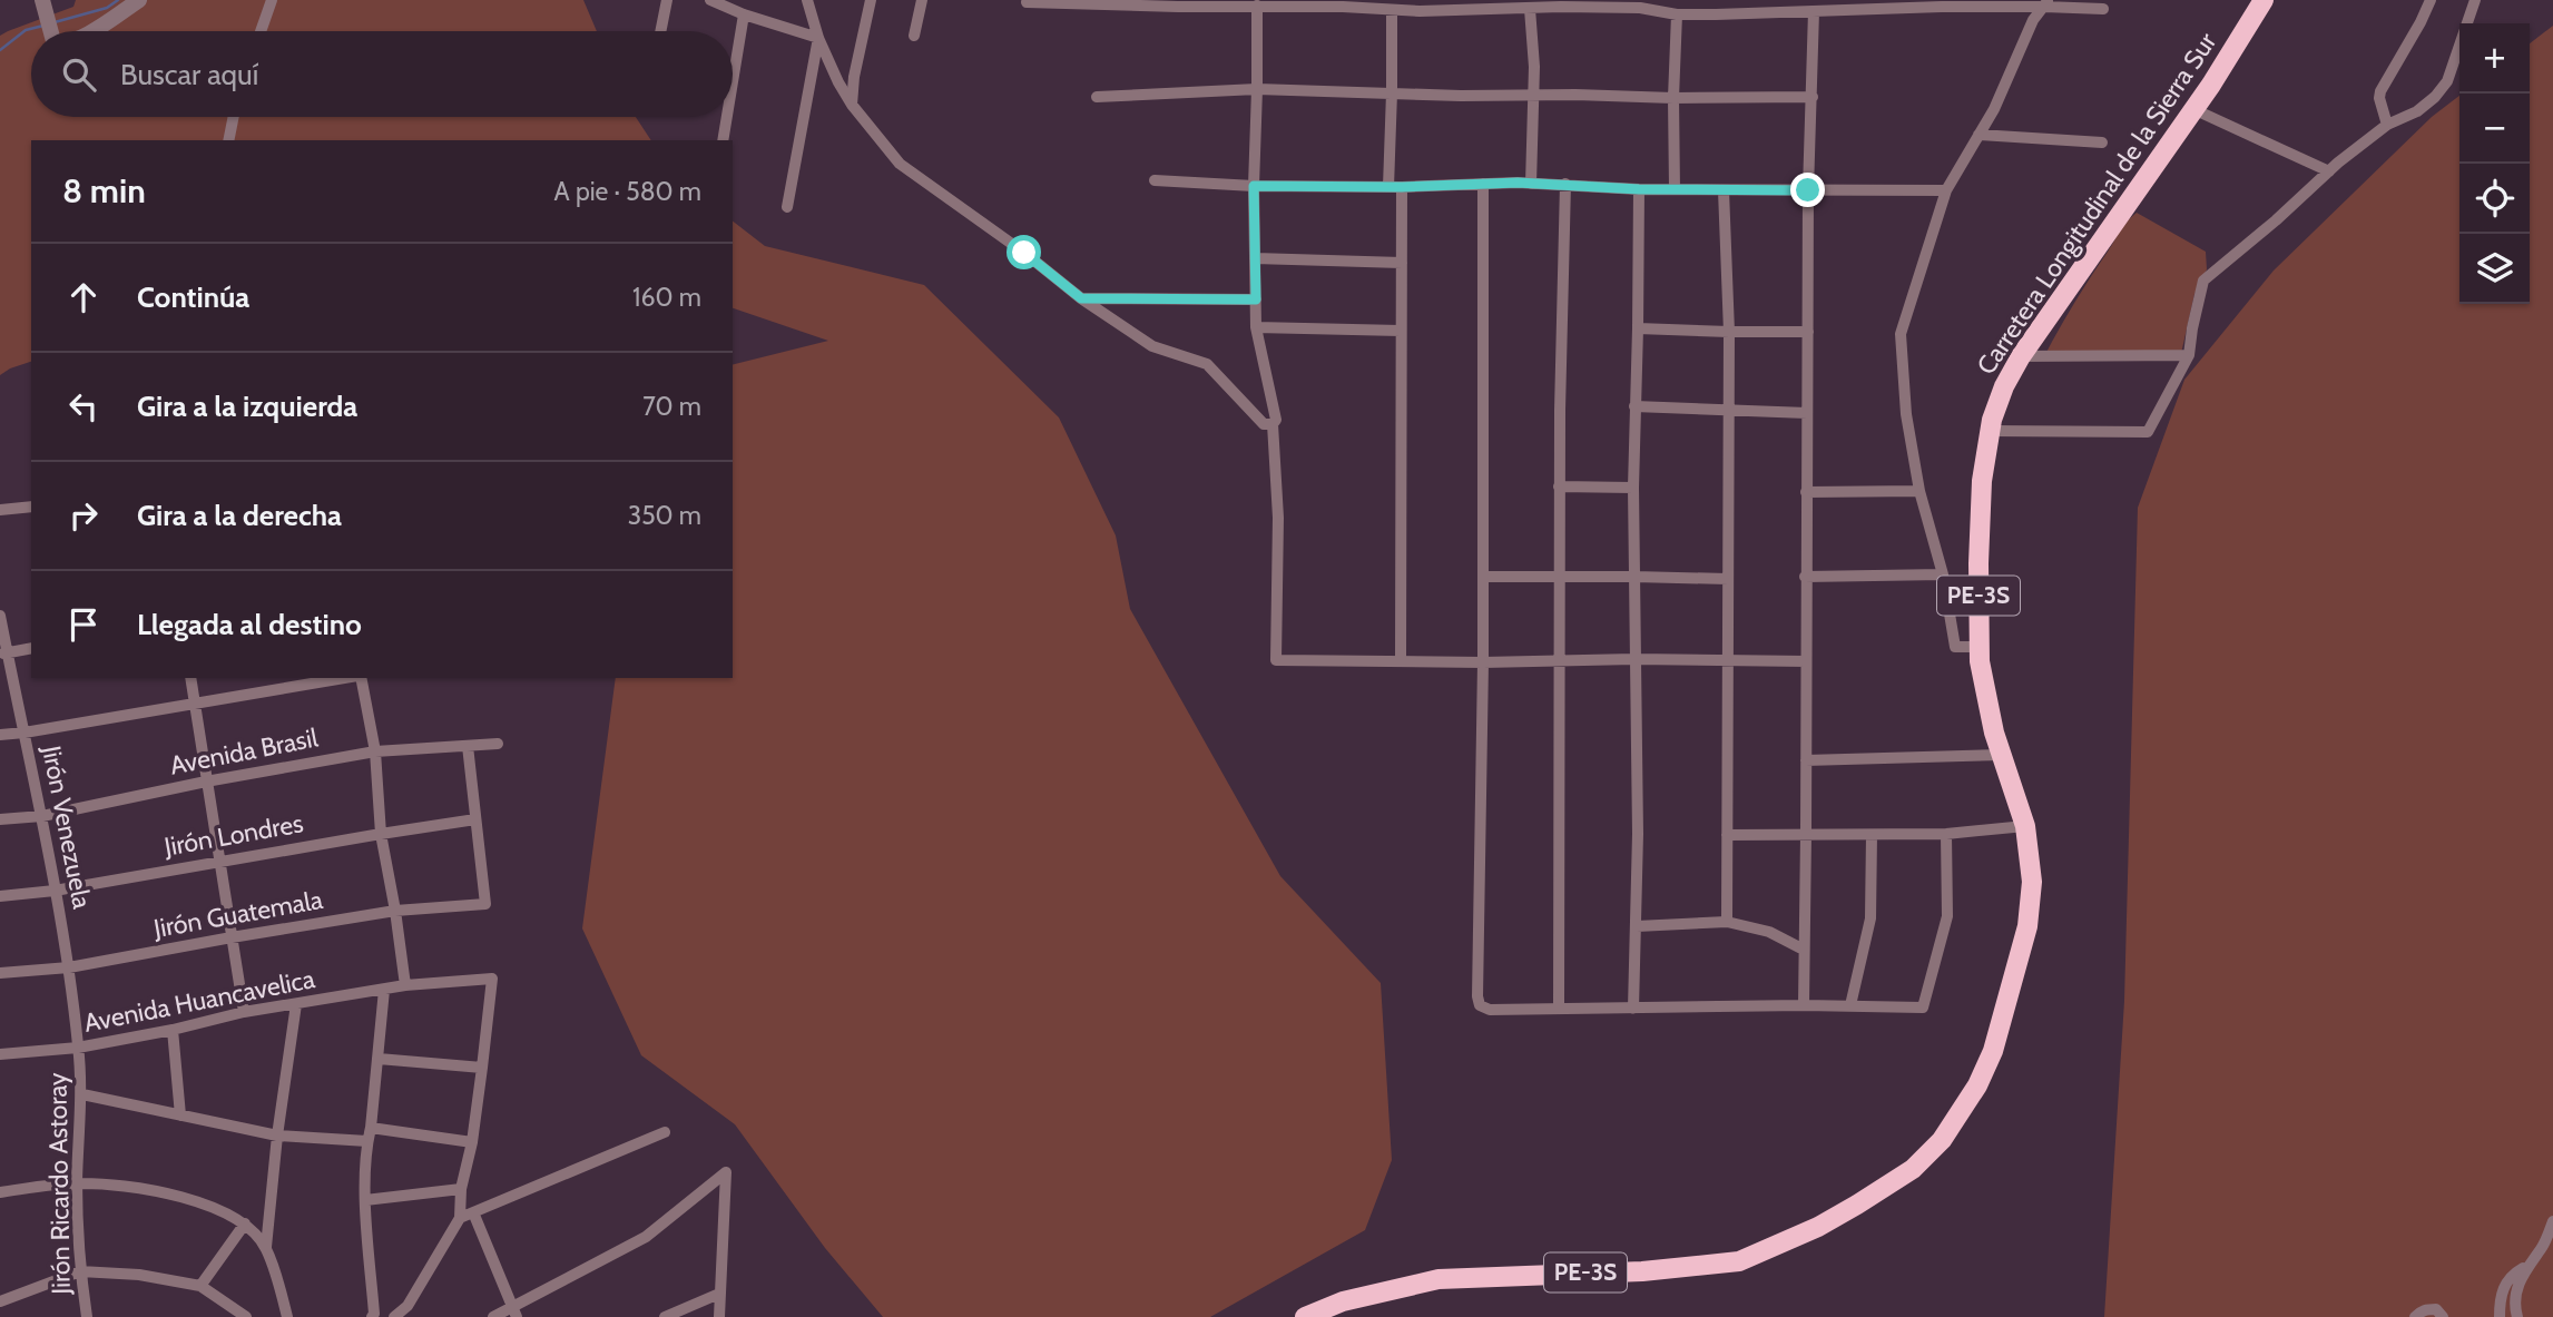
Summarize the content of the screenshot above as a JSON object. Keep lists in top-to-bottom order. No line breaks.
{"streets":{"highway":["Carretera Longitudinal de la Sierra Sur","PE-3S"],"street":["Avenida Brasil","Jirón Venezuela","Jirón Londres","Jirón Guatemala","Avenida Huancavelica","Jirón Ricardo Astoray"]},"crossings":[["Avenida Brasil","Jirón Venezuela"],["Jirón Venezuela","Jirón Londres"],["Jirón Venezuela","Jirón Guatemala"],["Jirón Venezuela","Avenida Huancavelica"],["Jirón Venezuela","Jirón Ricardo Astoray"],["Jirón Londres","Jirón Guatemala"],["Avenida Huancavelica","Jirón Ricardo Astoray"]],"page":{"map_buttons":["+","−"],"search":"Buscar aquí","heading":["8 min","A pie · 580 m"],"list":[["Continúa","160 m"],["Gira a la izquierda","70 m"],["Gira a la derecha","350 m"],"Llegada al destino"]}}
